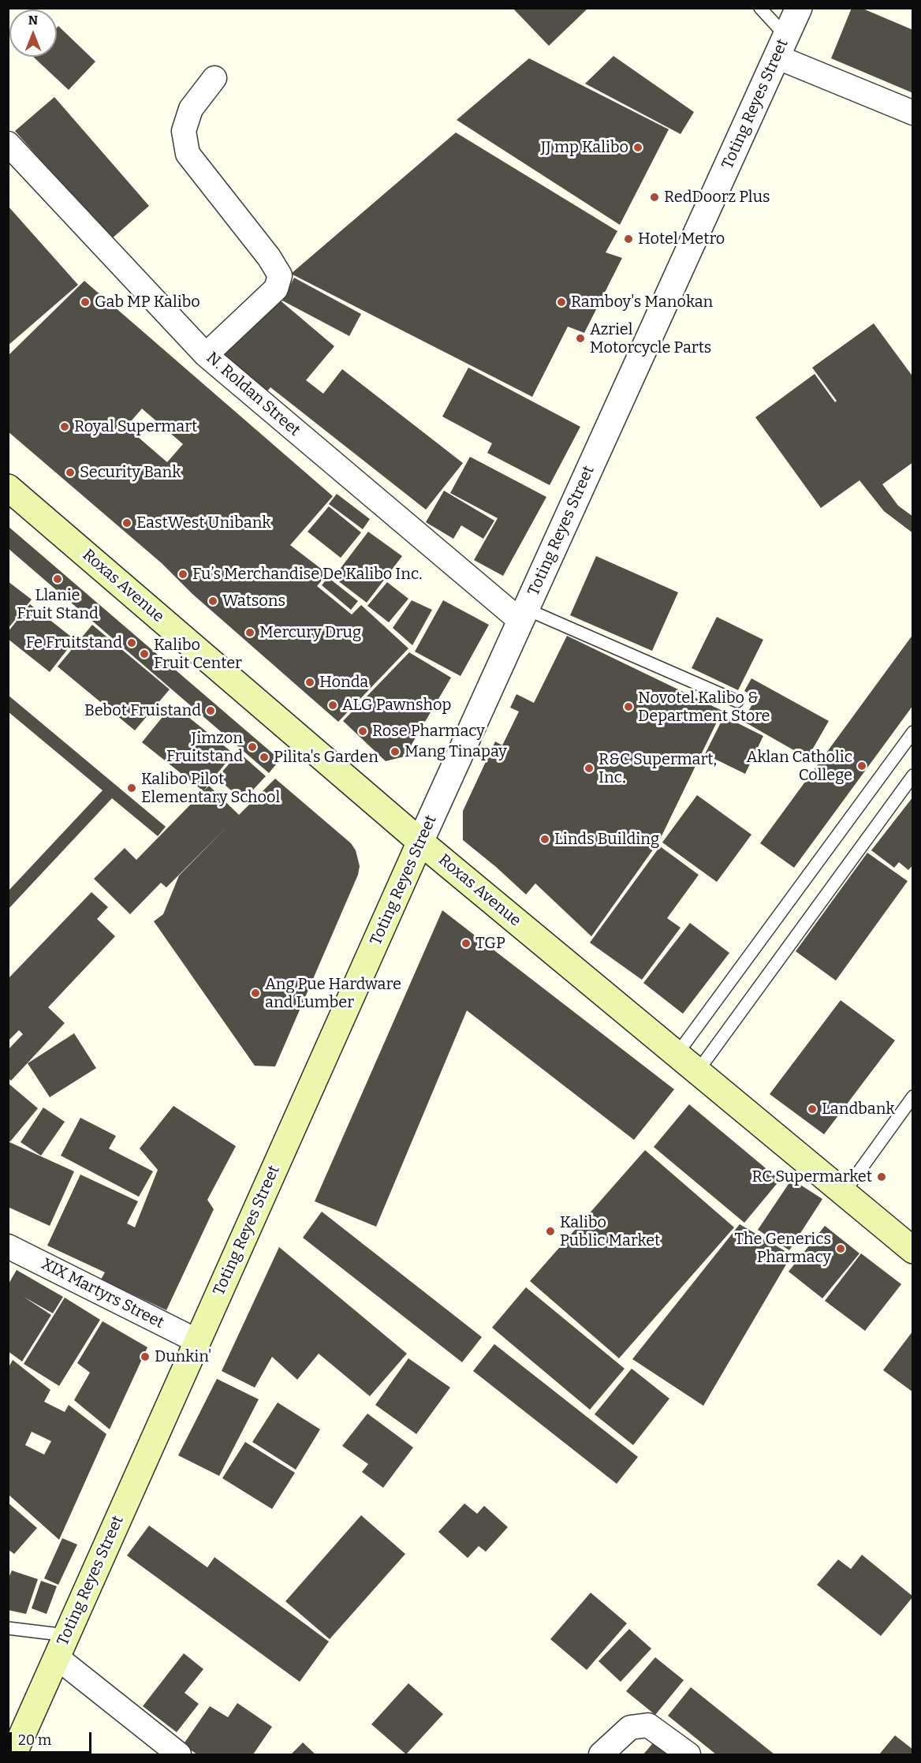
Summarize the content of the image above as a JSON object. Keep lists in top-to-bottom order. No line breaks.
{"streets":{"main road":["Toting Reyes Street","Roxas Avenue"],"street":["N. Roldan Street","XIX Martyrs Street"]},"crossings":[["Toting Reyes Street","N. Roldan Street"],["Toting Reyes Street","Roxas Avenue"],["Toting Reyes Street","XIX Martyrs Street"]],"places":["JJ mp Kalibo","RedDoorz Plus","Hotel Metro","Gab MP Kalibo","Ramboy's Manokan","Azriel Motorcycle Parts","Royal Supermart","Security Bank","EastWest Unibank","Fu’s Merchandise De Kalibo Inc.","Llanie Fruit Stand","Watsons","Mercury Drug","Fe Fruitstand","Kalibo Fruit Center","Honda","ALG Pawnshop","Novotel Kalibo & Department Store","Bebot Fruistand","Rose Pharmacy","Jimzon Fruitstand","Mang Tinapay","Pilita's Garden","Aklan Catholic College","R&C Supermart, Inc.","Kalibo Pilot Elementary School","Linds Building","TGP","Ang Pue Hardware and Lumber","Landbank","RC Supermarket","Kalibo Public Market","The Generics Pharmacy","Dunkin'"],"scale_bar":"20 m","north":"top"}
